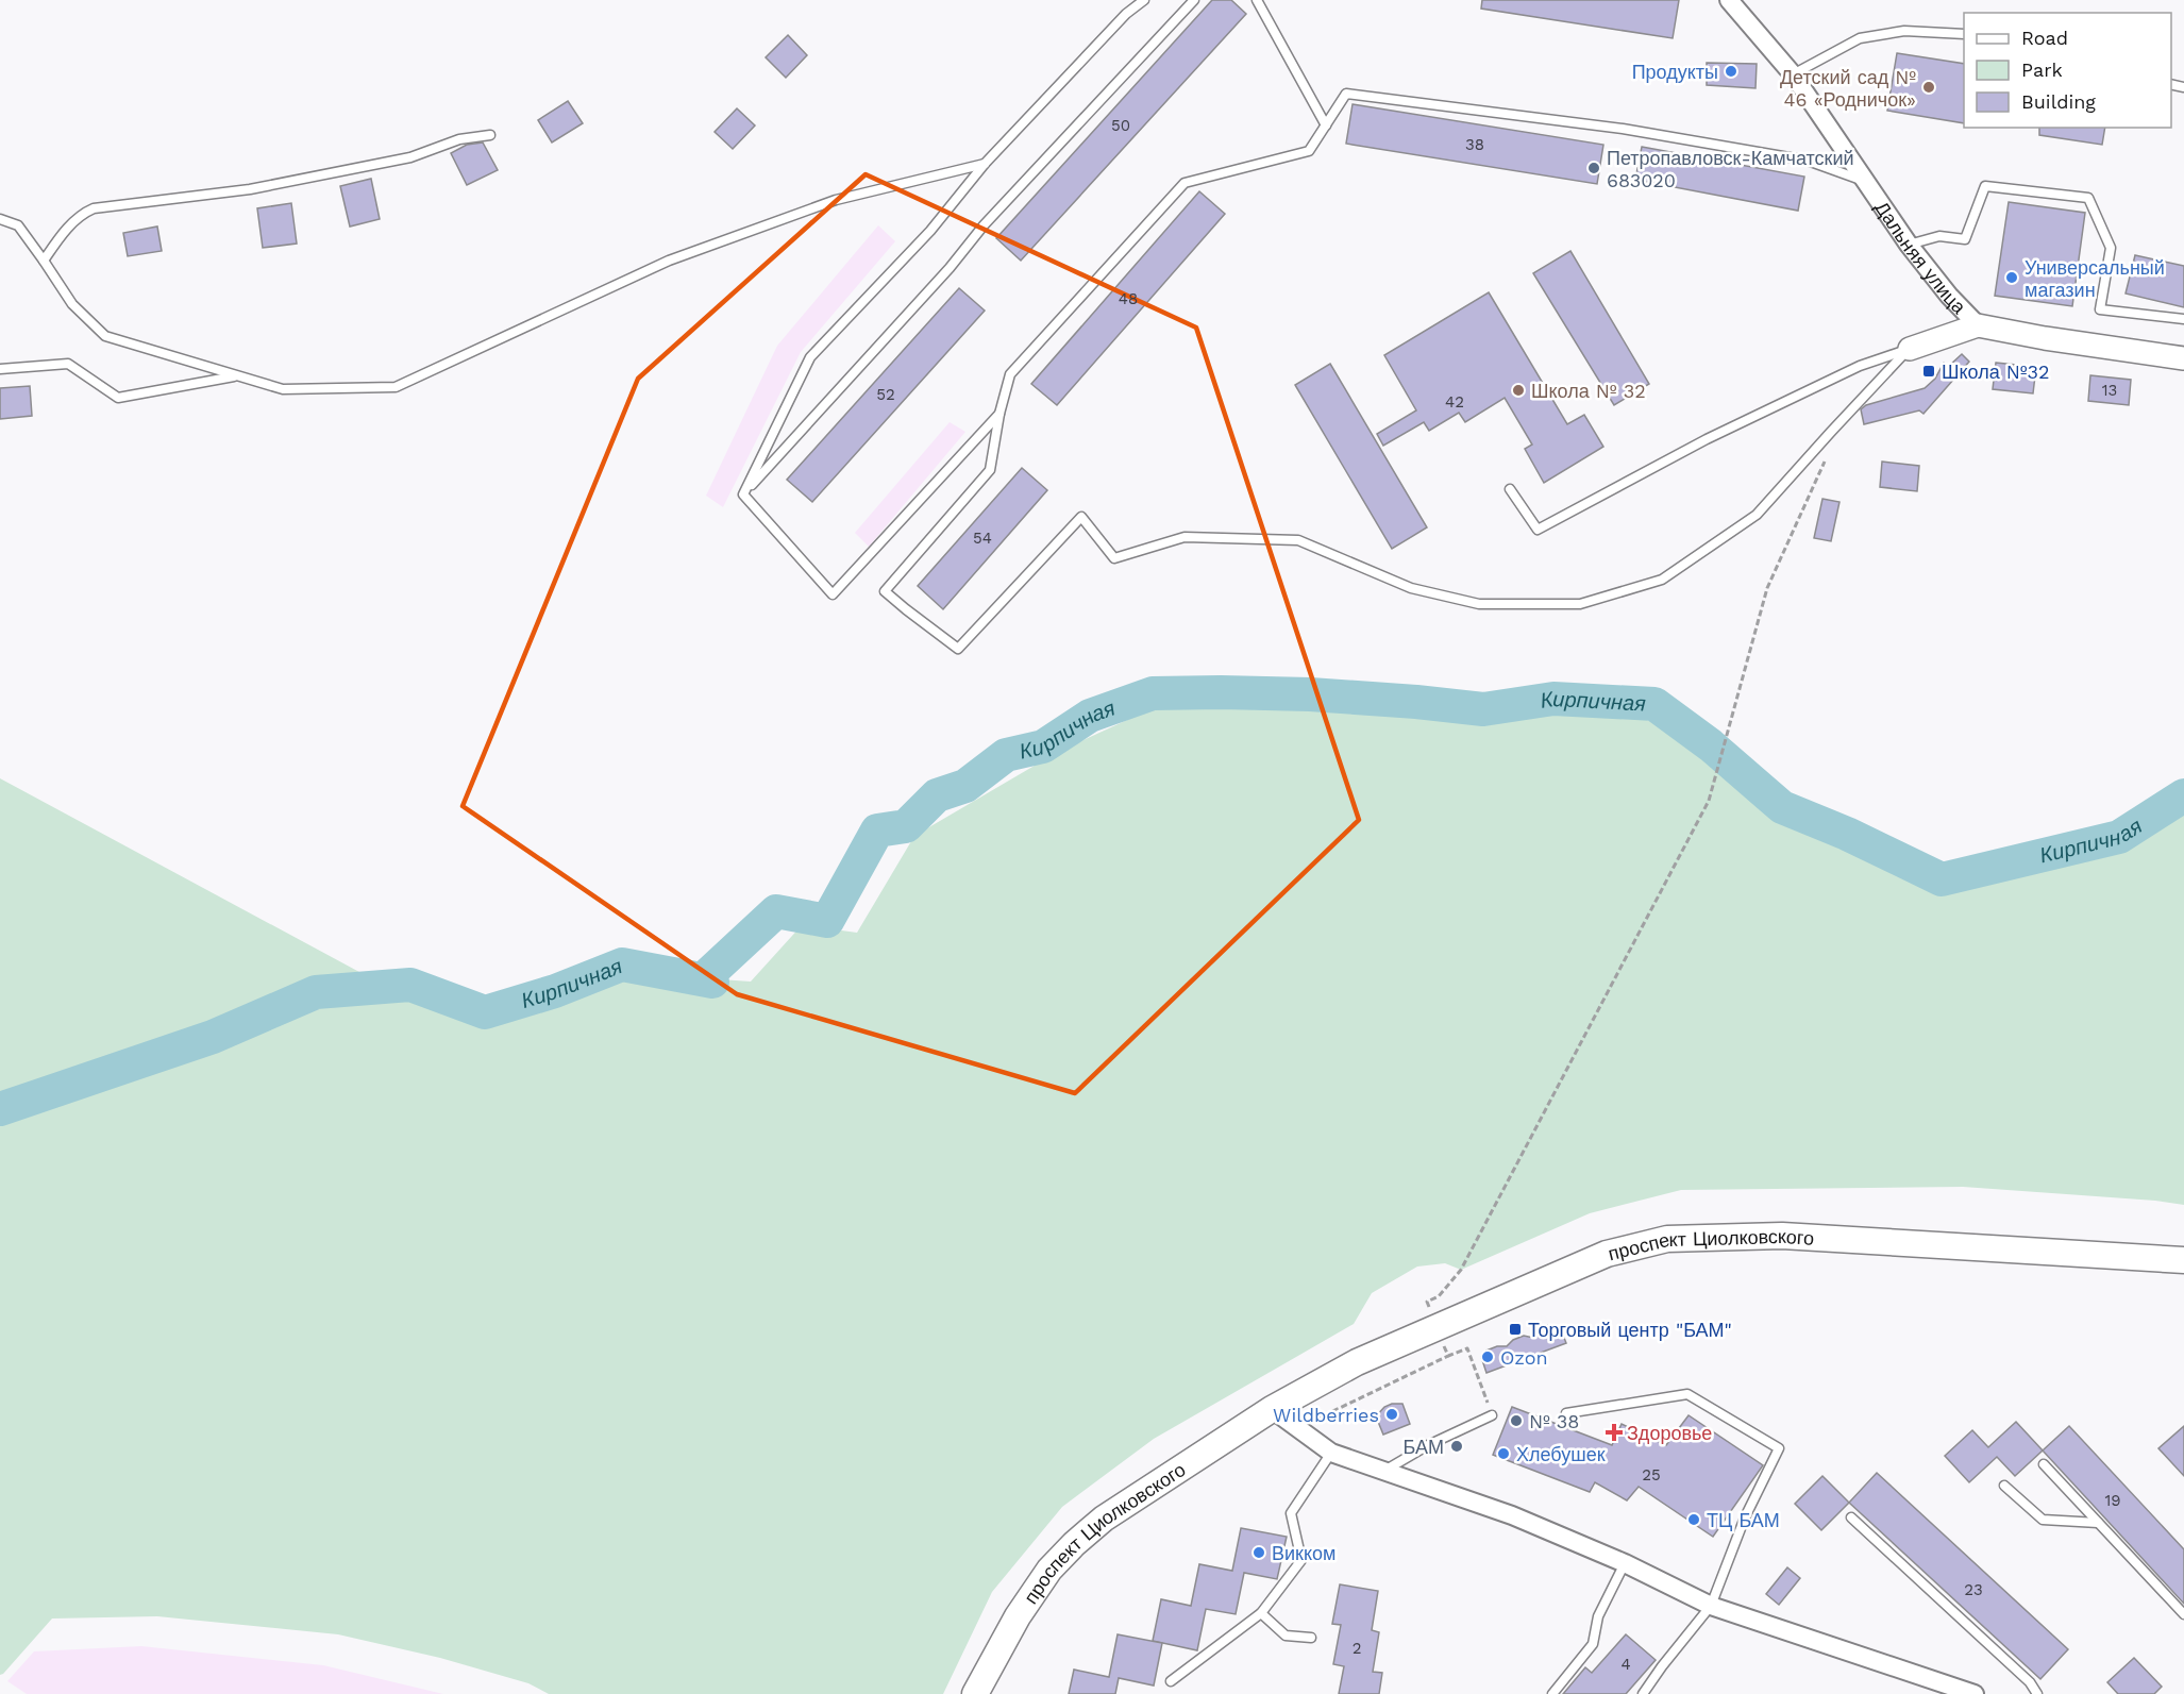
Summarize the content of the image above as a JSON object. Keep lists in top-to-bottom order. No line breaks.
{"streets":{"main road":["проспект Циолковского"],"street":["Дальняя улица"]},"water":["Кирпичная"],"places":{"other":["Продукты","Детский сад № 46 «Родничок»","Петропавловск-Камчатский 683020","Универсальный магазин","Школа № 32","Ozon","Wildberries","№ 38","БАМ","Хлебушек","ТЦ БАМ","Викком"],"transit":["Школа №32","Торговый центр \"БАМ\""],"health":["Здоровье"]},"house_numbers":["50","38","48","13","52","42","54","25","19","23","2","4"],"legend":["Road","Park","Building"]}
